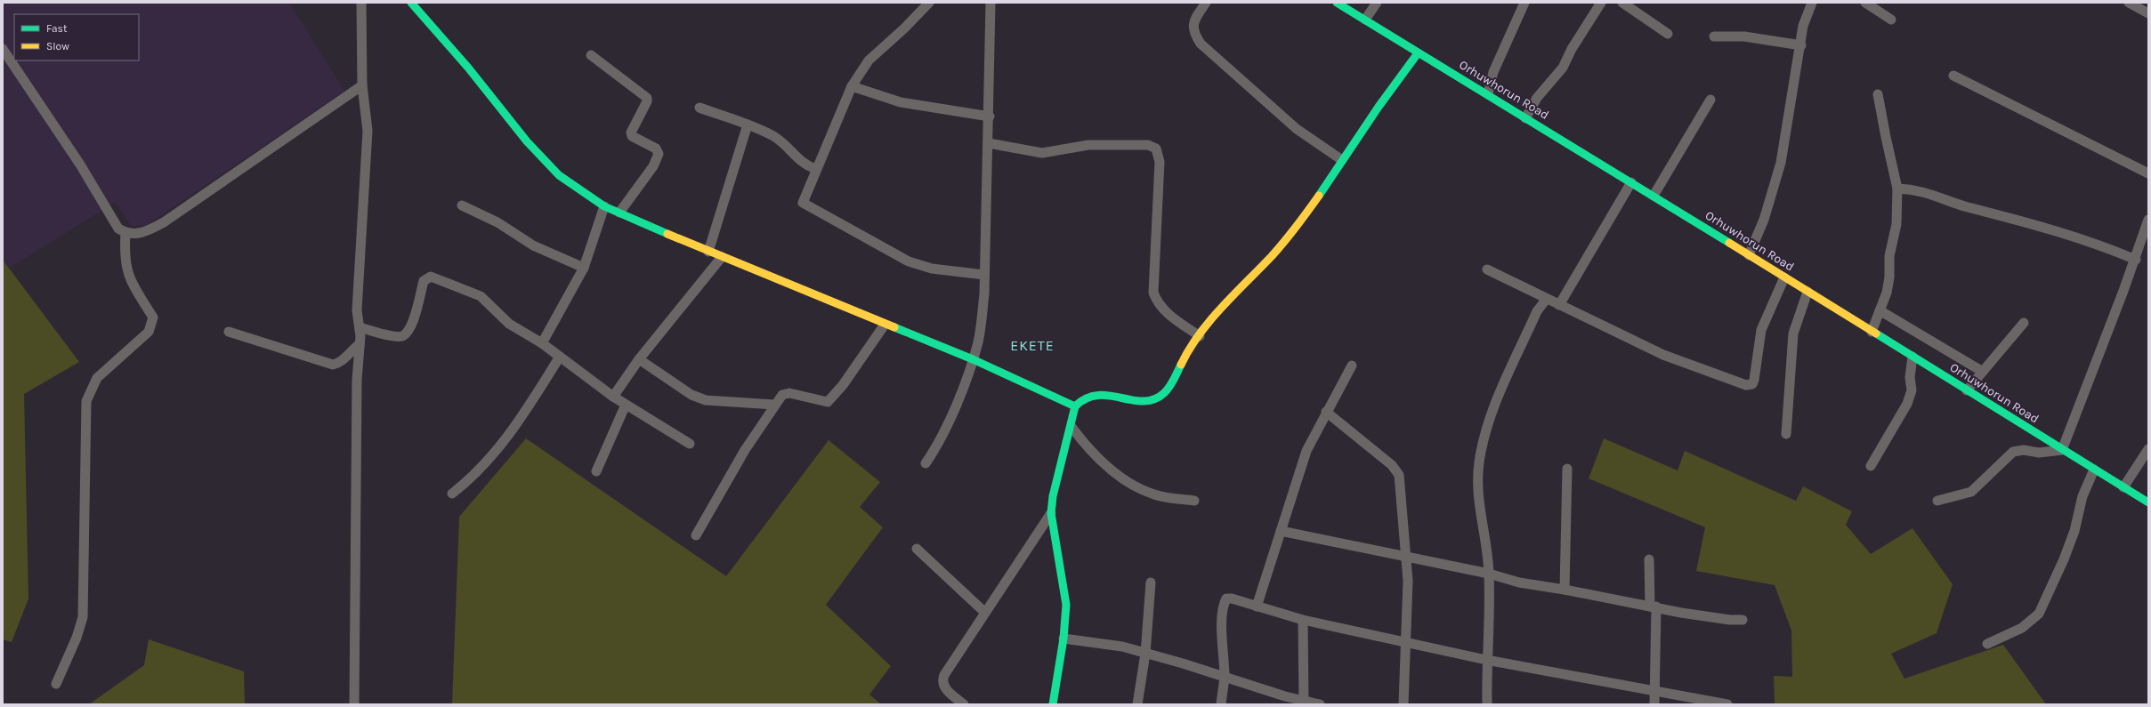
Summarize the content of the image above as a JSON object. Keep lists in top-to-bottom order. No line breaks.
{"streets":{"street":["Orhuwhorun Road"]},"districts":["EKETE"],"legend":["Fast","Slow"]}
